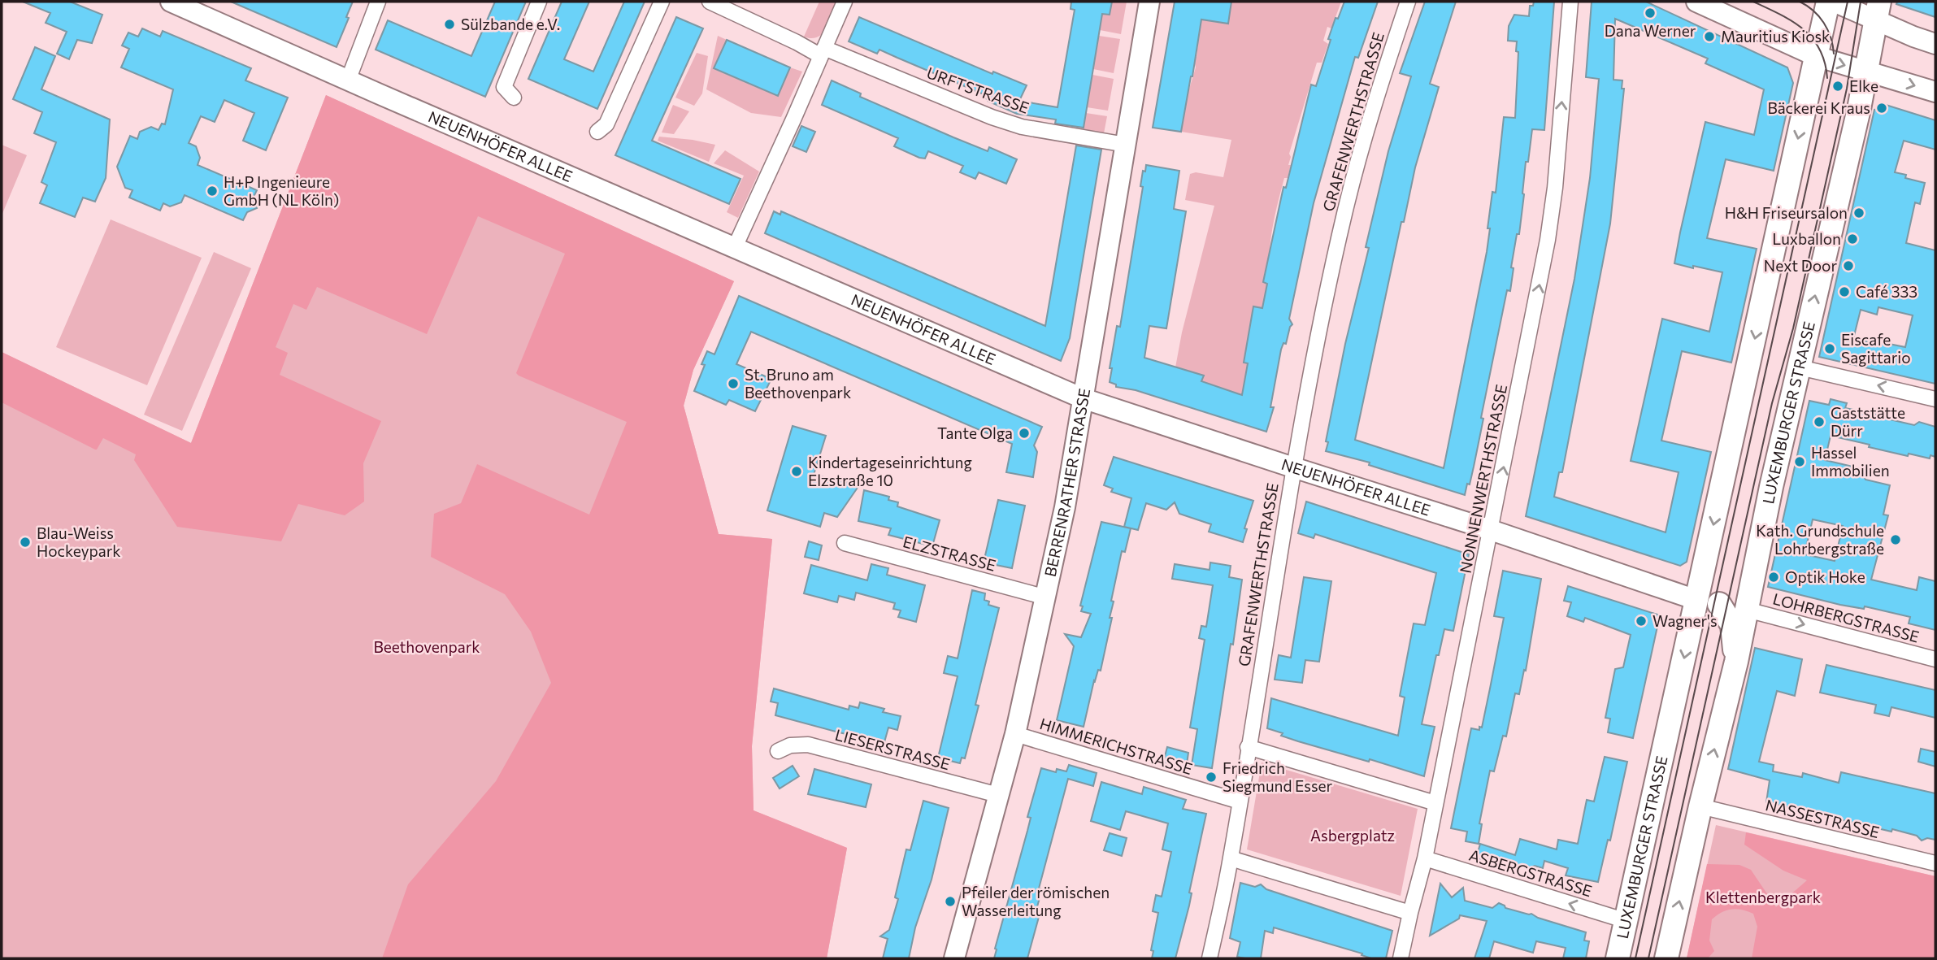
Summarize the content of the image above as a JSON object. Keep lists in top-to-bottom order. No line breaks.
{"streets":{"main road":["LUXEMBURGER STRASSE"],"street":["URFTSTRASSE","GRAFENWERTHSTRASSE","NEUENHÖFER ALLEE","NONNENWERTHSTRASSE","BERRENRATHER STRASSE","ELZSTRASSE","LOHRBERGSTRASSE","HIMMERICHSTRASSE","LIESERSTRASSE","NASSESTRASSE","ASBERGSTRASSE"]},"crossings":[["URFTSTRASSE","BERRENRATHER STRASSE"],["GRAFENWERTHSTRASSE","NEUENHÖFER ALLEE"],["GRAFENWERTHSTRASSE","HIMMERICHSTRASSE"],["NEUENHÖFER ALLEE","LUXEMBURGER STRASSE"],["NEUENHÖFER ALLEE","NONNENWERTHSTRASSE"],["NEUENHÖFER ALLEE","BERRENRATHER STRASSE"],["LUXEMBURGER STRASSE","LOHRBERGSTRASSE"],["LUXEMBURGER STRASSE","NASSESTRASSE"],["LUXEMBURGER STRASSE","ASBERGSTRASSE"],["NONNENWERTHSTRASSE","ASBERGSTRASSE"],["BERRENRATHER STRASSE","ELZSTRASSE"],["BERRENRATHER STRASSE","HIMMERICHSTRASSE"],["BERRENRATHER STRASSE","LIESERSTRASSE"]],"one_way":["NONNENWERTHSTRASSE","LOHRBERGSTRASSE","ASBERGSTRASSE"],"parks":["Beethovenpark","Asbergplatz","Klettenbergpark"],"places":["Dana Werner","Sülzbande e.V.","Mauritius Kiosk","Elke","Bäckerei Kraus","H+P Ingenieure GmbH (NL Köln)","H&H Friseursalon","Luxballon","Next Door","Café 333","Eiscafe Sagittario","St. Bruno am Beethovenpark","Gaststätte Dürr","Tante Olga","Hassel Immobilien","Kindertageseinrichtung Elzstraße 10","Kath. Grundschule Lohrbergstraße","Blau-Weiss Hockeypark","Optik Hoke","Wagner's","Friedrich Siegmund Esser","Pfeiler der römischen Wasserleitung"]}
